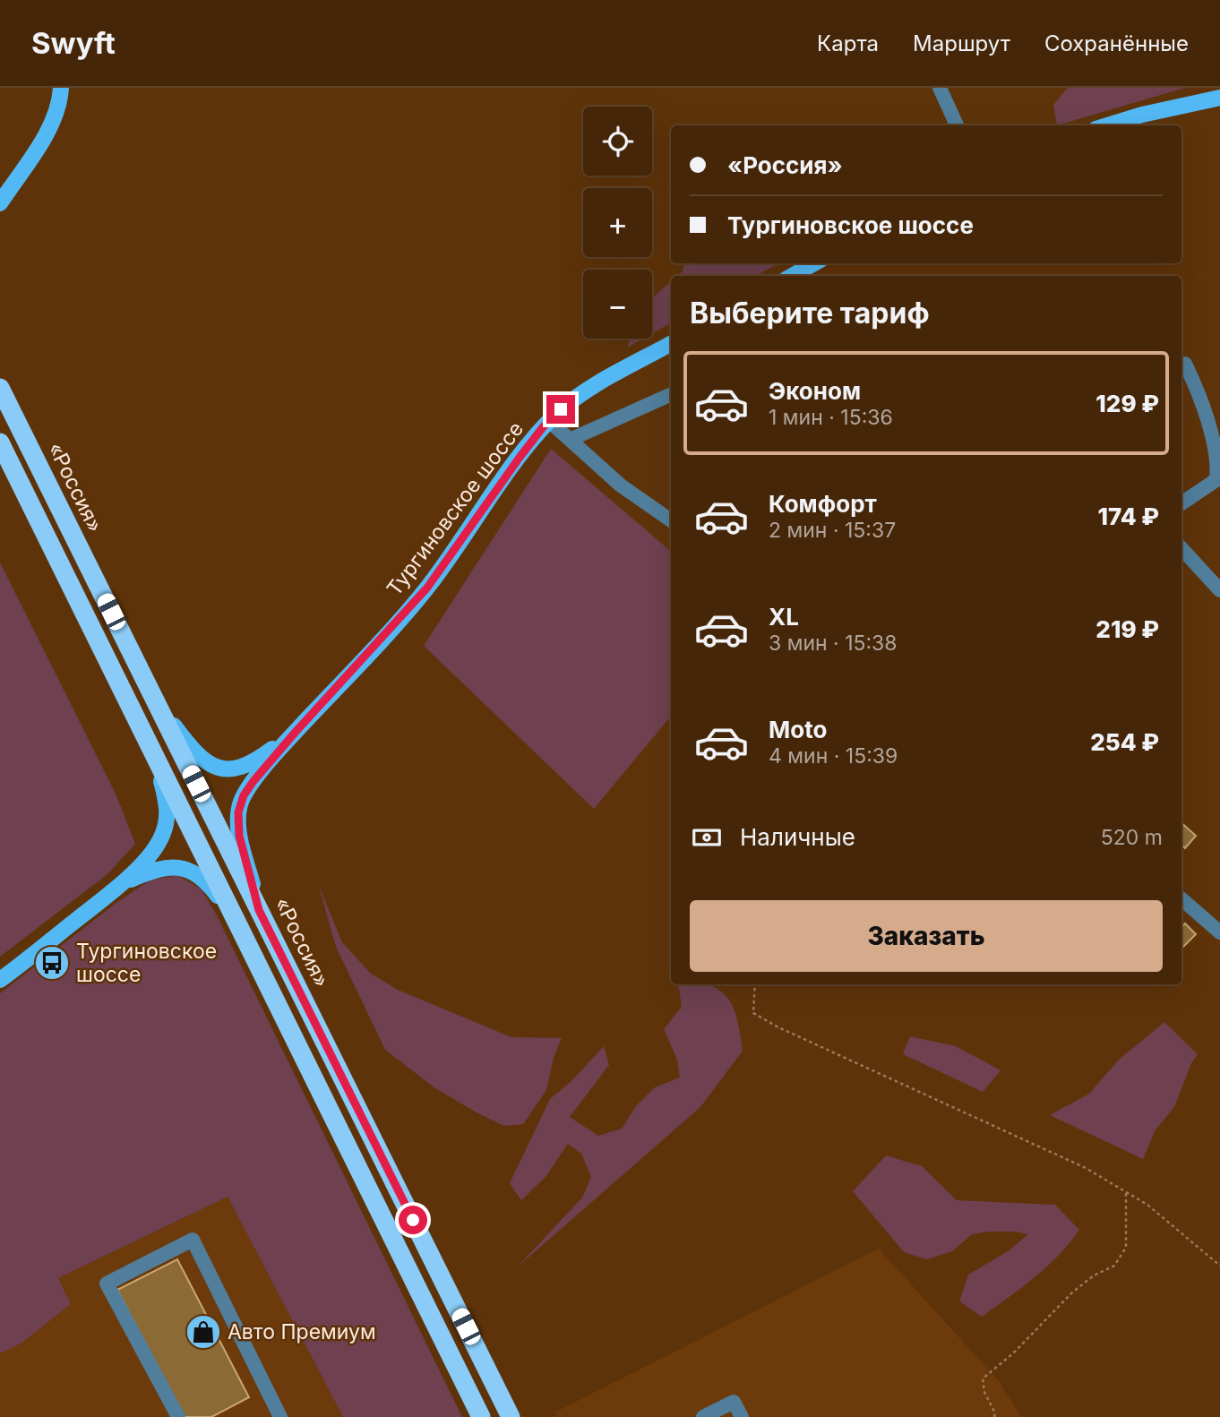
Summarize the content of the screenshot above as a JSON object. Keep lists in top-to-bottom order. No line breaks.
{"streets":{"highway":["«Россия»"],"main road":["Тургиновское шоссе"]},"crossings":[["«Россия»","Тургиновское шоссе"]],"places":{"bus stop":["Тургиновское шоссе"],"shop":["Авто Премиум"]},"page":{"header":"Swyft","nav":["Карта","Маршрут","Сохранённые"],"map_buttons":["+","−"],"banner":["«Россия»","Тургиновское шоссе"],"heading":"Выберите тариф","list":[{"name":"Эконом","note":"1 мин · 15:36","value":"129 ₽"},{"name":"Комфорт","note":"2 мин · 15:37","value":"174 ₽"},{"name":"XL","note":"3 мин · 15:38","value":"219 ₽"},{"name":"Moto","note":"4 мин · 15:39","value":"254 ₽"}],"pay":["Наличные","520 m"],"buttons":"Заказать"}}
